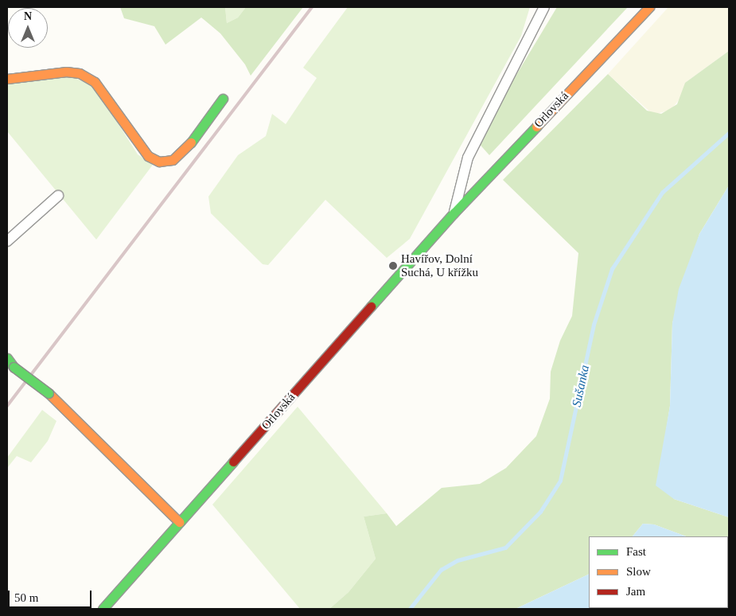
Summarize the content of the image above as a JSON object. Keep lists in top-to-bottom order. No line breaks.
{"streets":{"main road":["Orlovská"]},"water":["Sušanka"],"places":["Havířov, Dolní Suchá, U křížku"],"legend":["Fast","Slow","Jam"],"scale_bar":"50 m","north":"top"}
